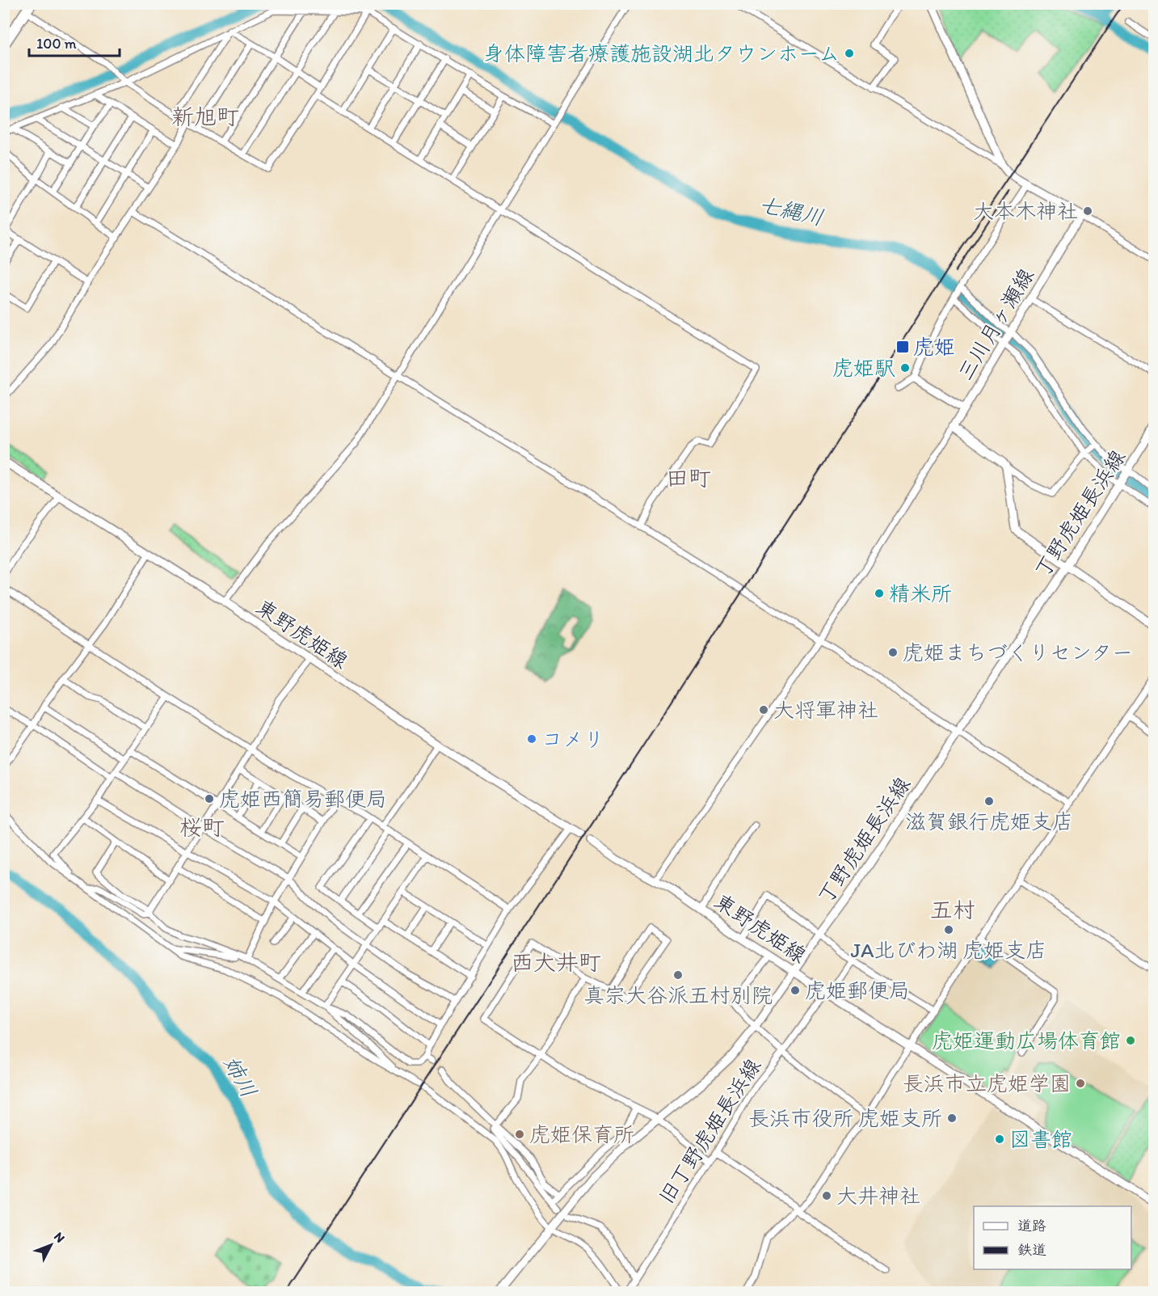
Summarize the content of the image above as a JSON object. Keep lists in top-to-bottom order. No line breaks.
{"streets":{"main road":["三川月ヶ瀬線","丁野虎姫長浜線","東野虎姫線"],"street":["旧丁野虎姫長浜線"]},"crossings":[["丁野虎姫長浜線","東野虎姫線"],["東野虎姫線","旧丁野虎姫長浜線"]],"districts":["新旭町","田町","桜町","五村","西大井町"],"water":["七縄川","姉川"],"places":{"other":["身体障害者療護施設湖北タウンホーム","大本木神社","虎姫駅","精米所","虎姫まちづくりセンター","大将軍神社","コメリ","虎姫西簡易郵便局","滋賀銀行虎姫支店","JA北びわ湖 虎姫支店","真宗大谷派五村別院","虎姫郵便局","虎姫運動広場体育館","長浜市立虎姫学園","長浜市役所 虎姫支所","虎姫保育所","図書館","大井神社"],"transit":["虎姫"]},"legend":["道路","鉄道"],"scale_bar":"100 m","north":"top right"}
